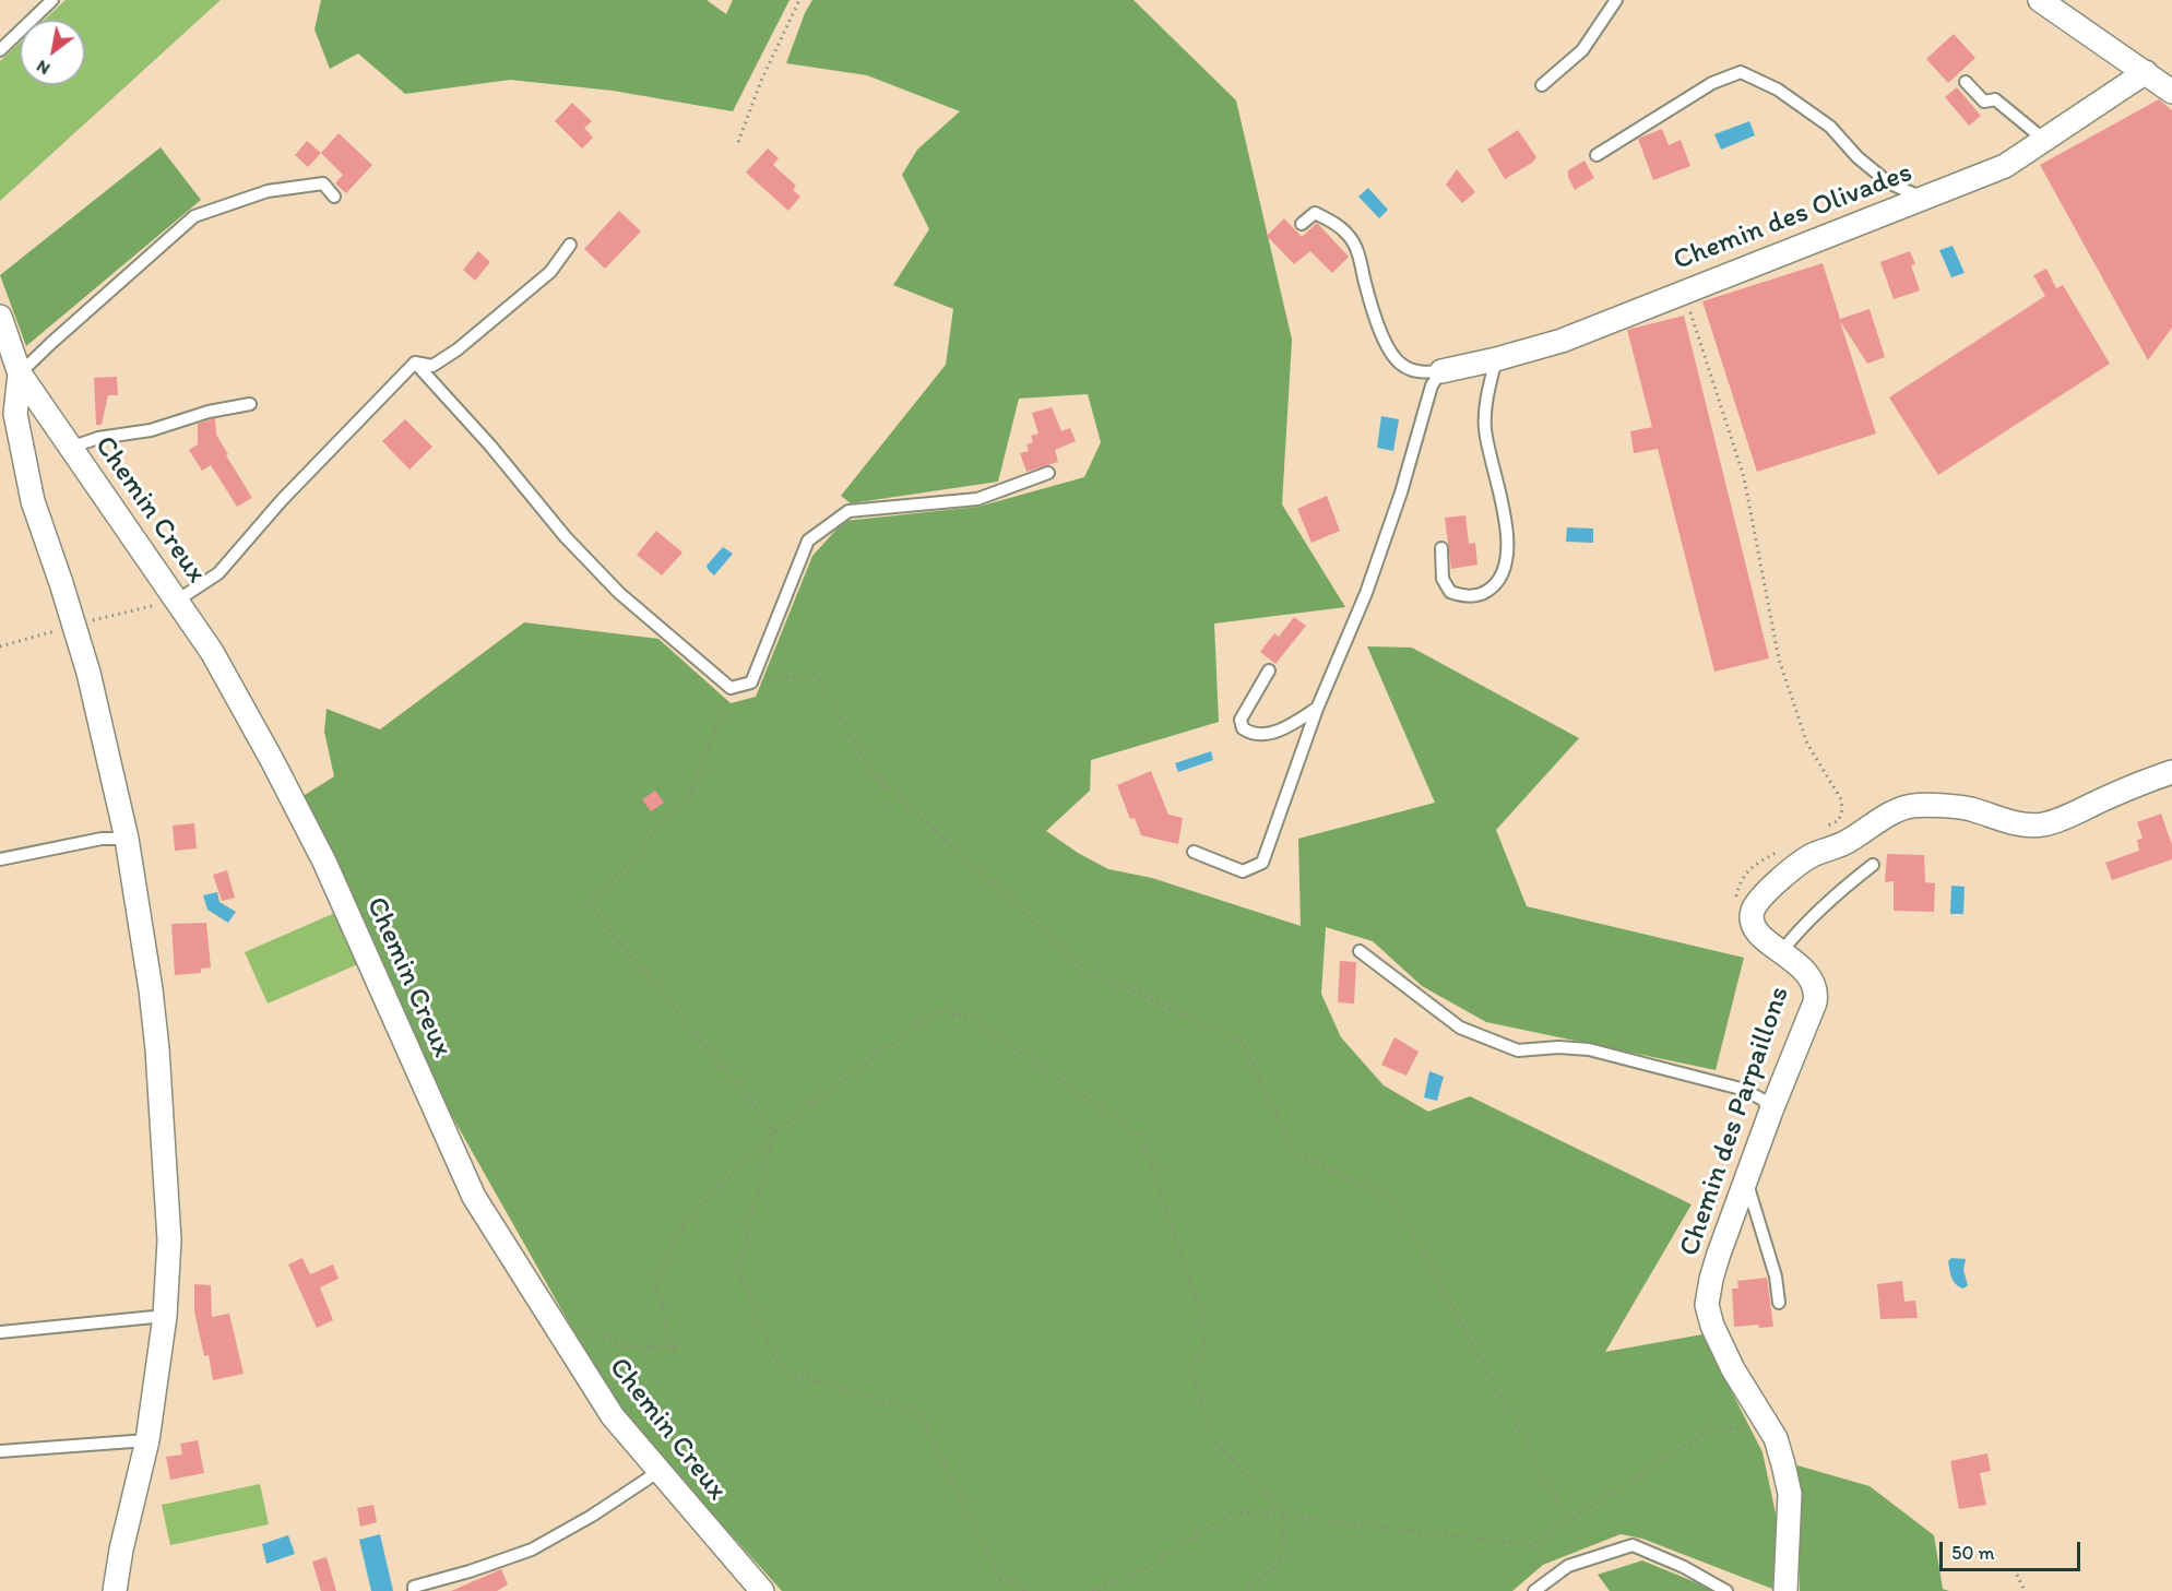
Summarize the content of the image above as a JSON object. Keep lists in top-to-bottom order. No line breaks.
{"streets":{"street":["Chemin des Olivades","Chemin Creux","Chemin des Parpaillons"]},"scale_bar":"50 m","north":"bottom left"}
